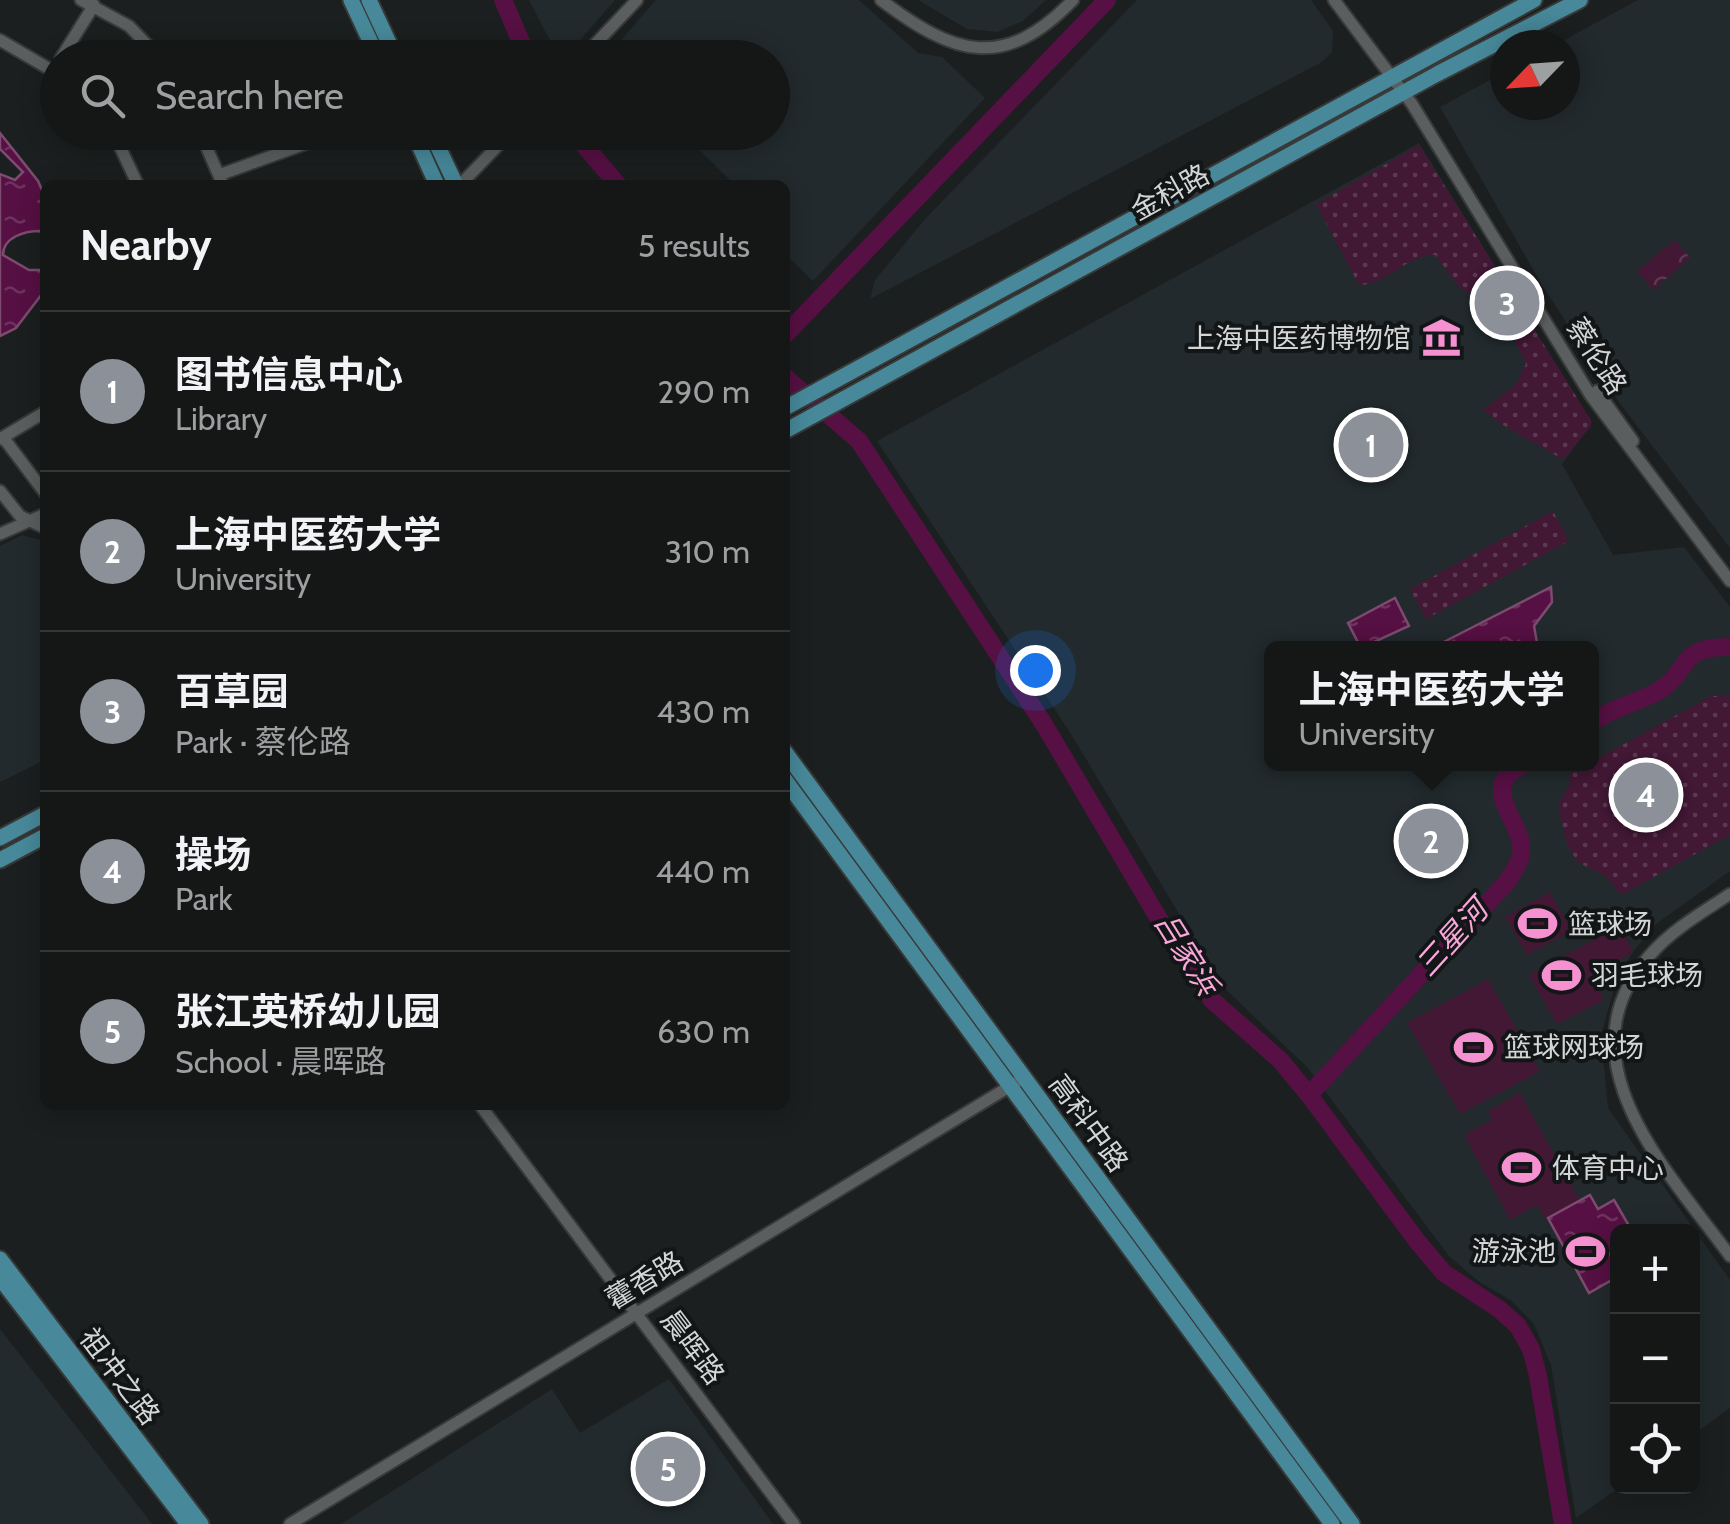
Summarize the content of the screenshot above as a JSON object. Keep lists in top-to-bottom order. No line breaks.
{"streets":{"main road":["金科路","高科中路","祖冲之路"],"street":["蔡伦路","藿香路","晨晖路"]},"crossings":[["金科路","蔡伦路"],["高科中路","藿香路"],["藿香路","晨晖路"]],"water":["三星河","吕家浜"],"places":{"museum":["上海中医药博物馆"],"sports":["篮球场","羽毛球场","篮球网球场","体育中心","游泳池"]},"north":"bottom left","page":{"search":"Search here","heading":["Nearby","5 results"],"pins":["3","1","4","2","5"],"list":[{"mark":"1","name":"图书信息中心","note":"Library","value":"290 m"},{"mark":"2","name":"上海中医药大学","note":"University","value":"310 m"},{"mark":"3","name":"百草园","note":"Park · 蔡伦路","value":"430 m"},{"mark":"4","name":"操场","note":"Park","value":"440 m"},{"mark":"5","name":"张江英桥幼儿园","note":"School · 晨晖路","value":"630 m"}],"popup":["上海中医药大学","University"],"map_buttons":["+","−"]}}
